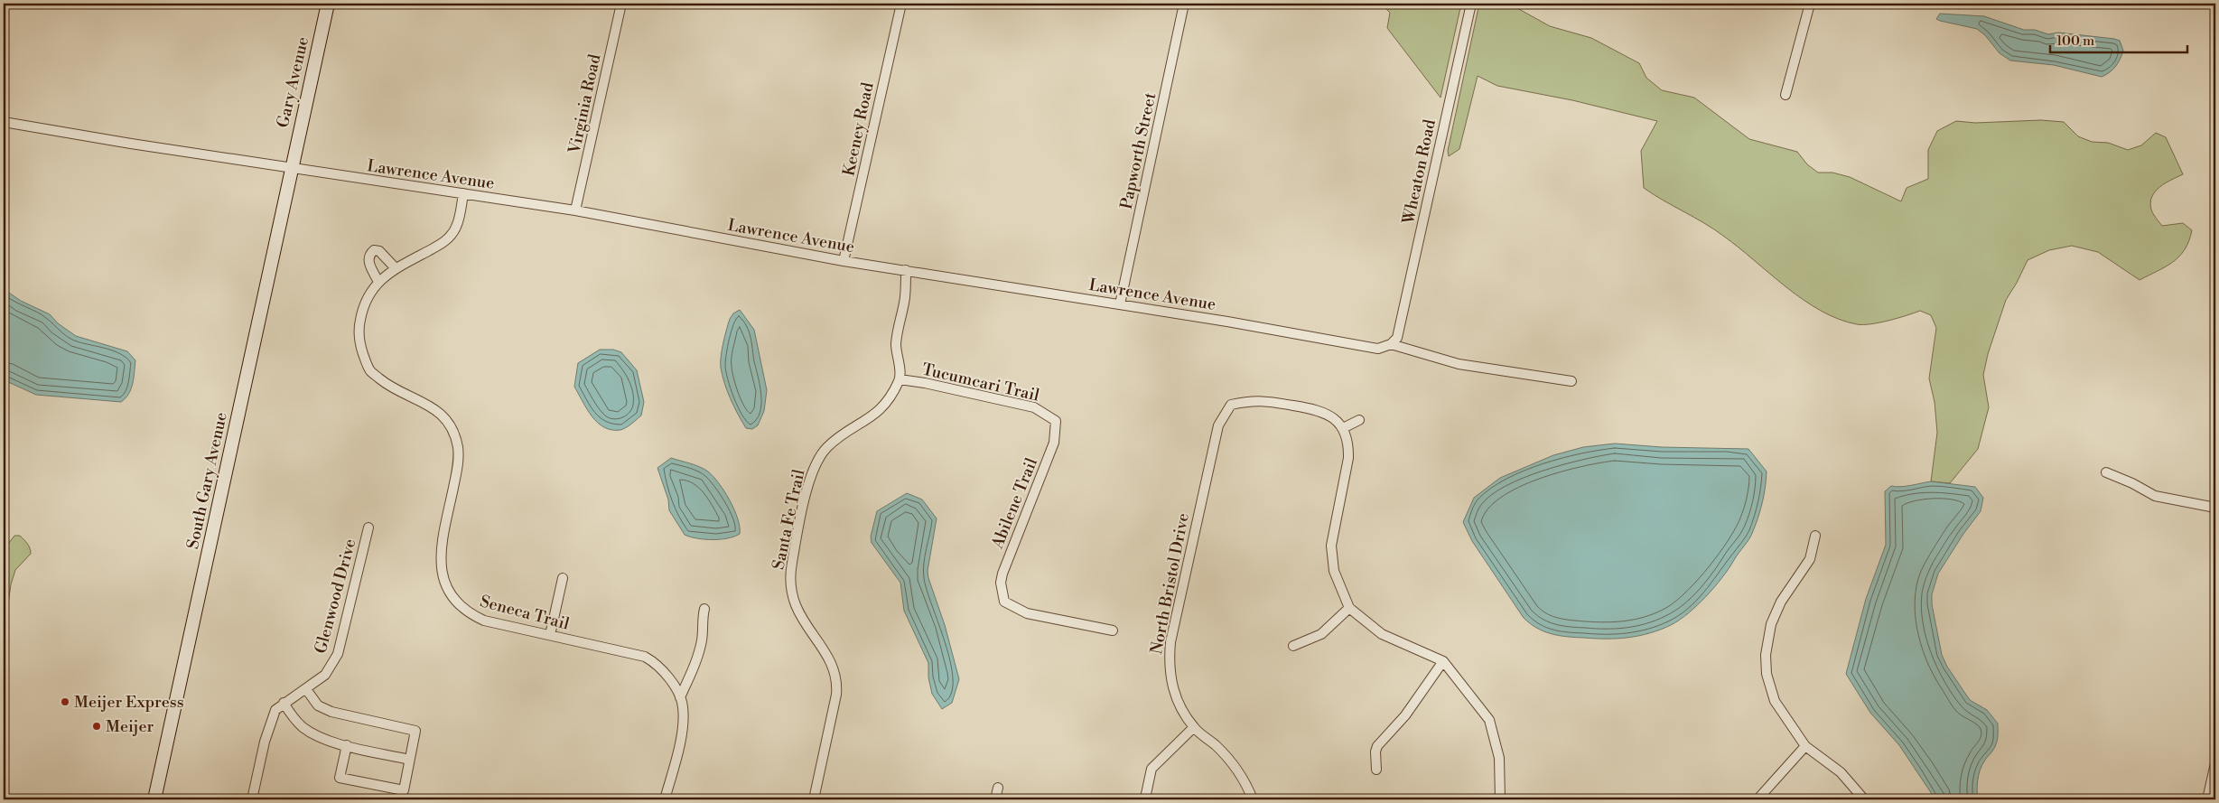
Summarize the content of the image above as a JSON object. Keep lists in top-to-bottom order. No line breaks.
{"streets":{"main road":["Gary Avenue","South Gary Avenue"],"street":["Virginia Road","Keeney Road","Papworth Street","Wheaton Road","Lawrence Avenue","Tucumcari Trail","Abilene Trail","Santa Fe Trail","North Bristol Drive","Glenwood Drive","Seneca Trail"]},"crossings":[["Gary Avenue","Lawrence Avenue"],["Gary Avenue","South Gary Avenue"],["Virginia Road","Lawrence Avenue"],["Keeney Road","Lawrence Avenue"],["Papworth Street","Lawrence Avenue"],["Wheaton Road","Lawrence Avenue"],["Lawrence Avenue","South Gary Avenue"],["Lawrence Avenue","Seneca Trail"],["Tucumcari Trail","Abilene Trail"],["Tucumcari Trail","Santa Fe Trail"]],"places":["Meijer Express","Meijer"],"scale_bar":"100 m"}
